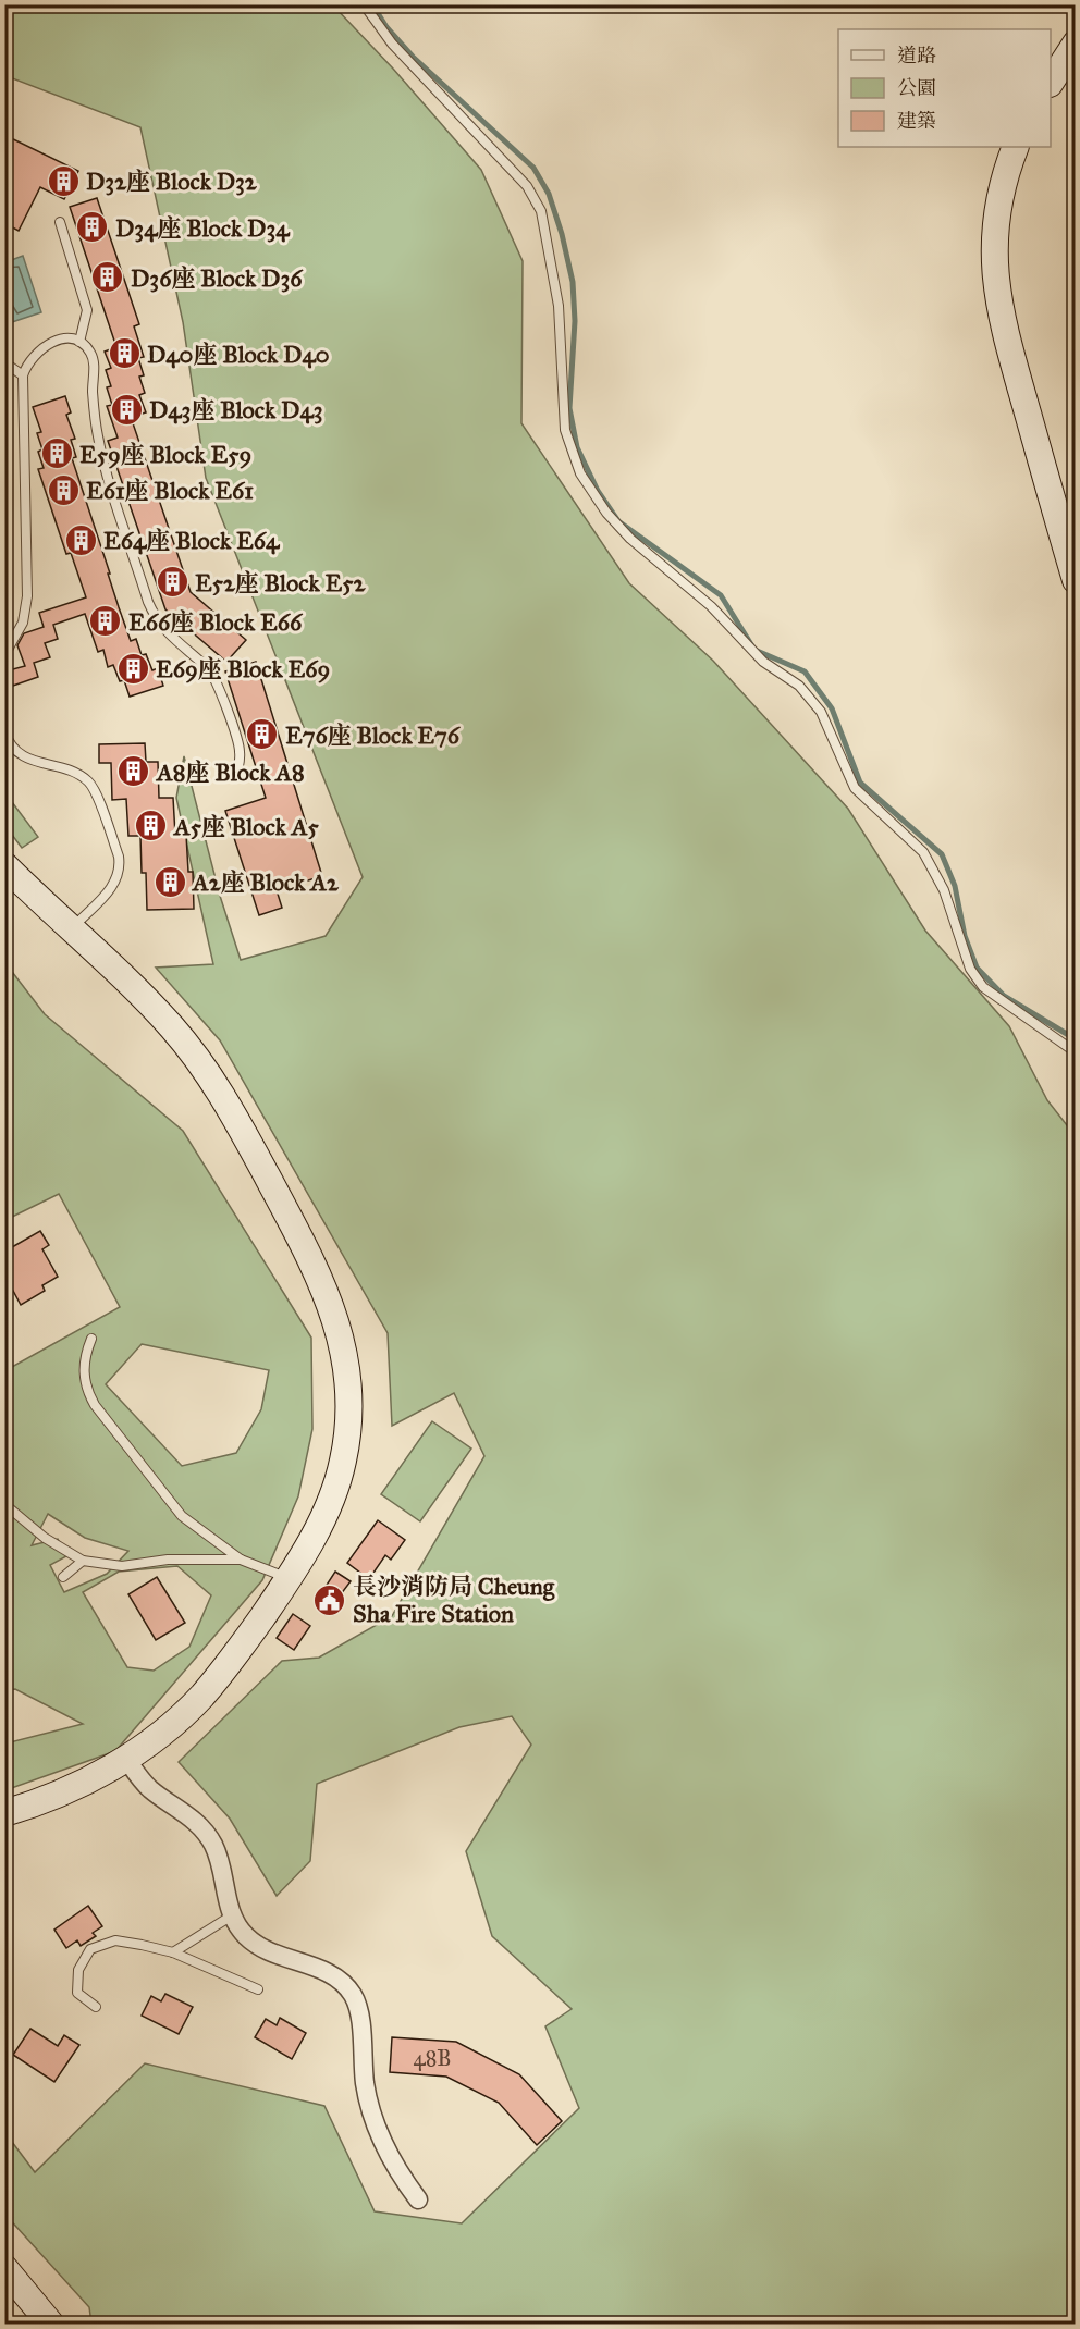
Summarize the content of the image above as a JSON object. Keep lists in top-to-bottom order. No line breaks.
{"places":{"building":["D32座 Block D32","D34座 Block D34","D36座 Block D36","D40座 Block D40","D43座 Block D43","E59座 Block E59","E61座 Block E61","E64座 Block E64","E52座 Block E52","E66座 Block E66","E69座 Block E69","E76座 Block E76","A8座 Block A8","A5座 Block A5","A2座 Block A2"],"public building":["長沙消防局 Cheung Sha Fire Station"]},"house_numbers":["48B"],"legend":["道路","公園","建築"]}
